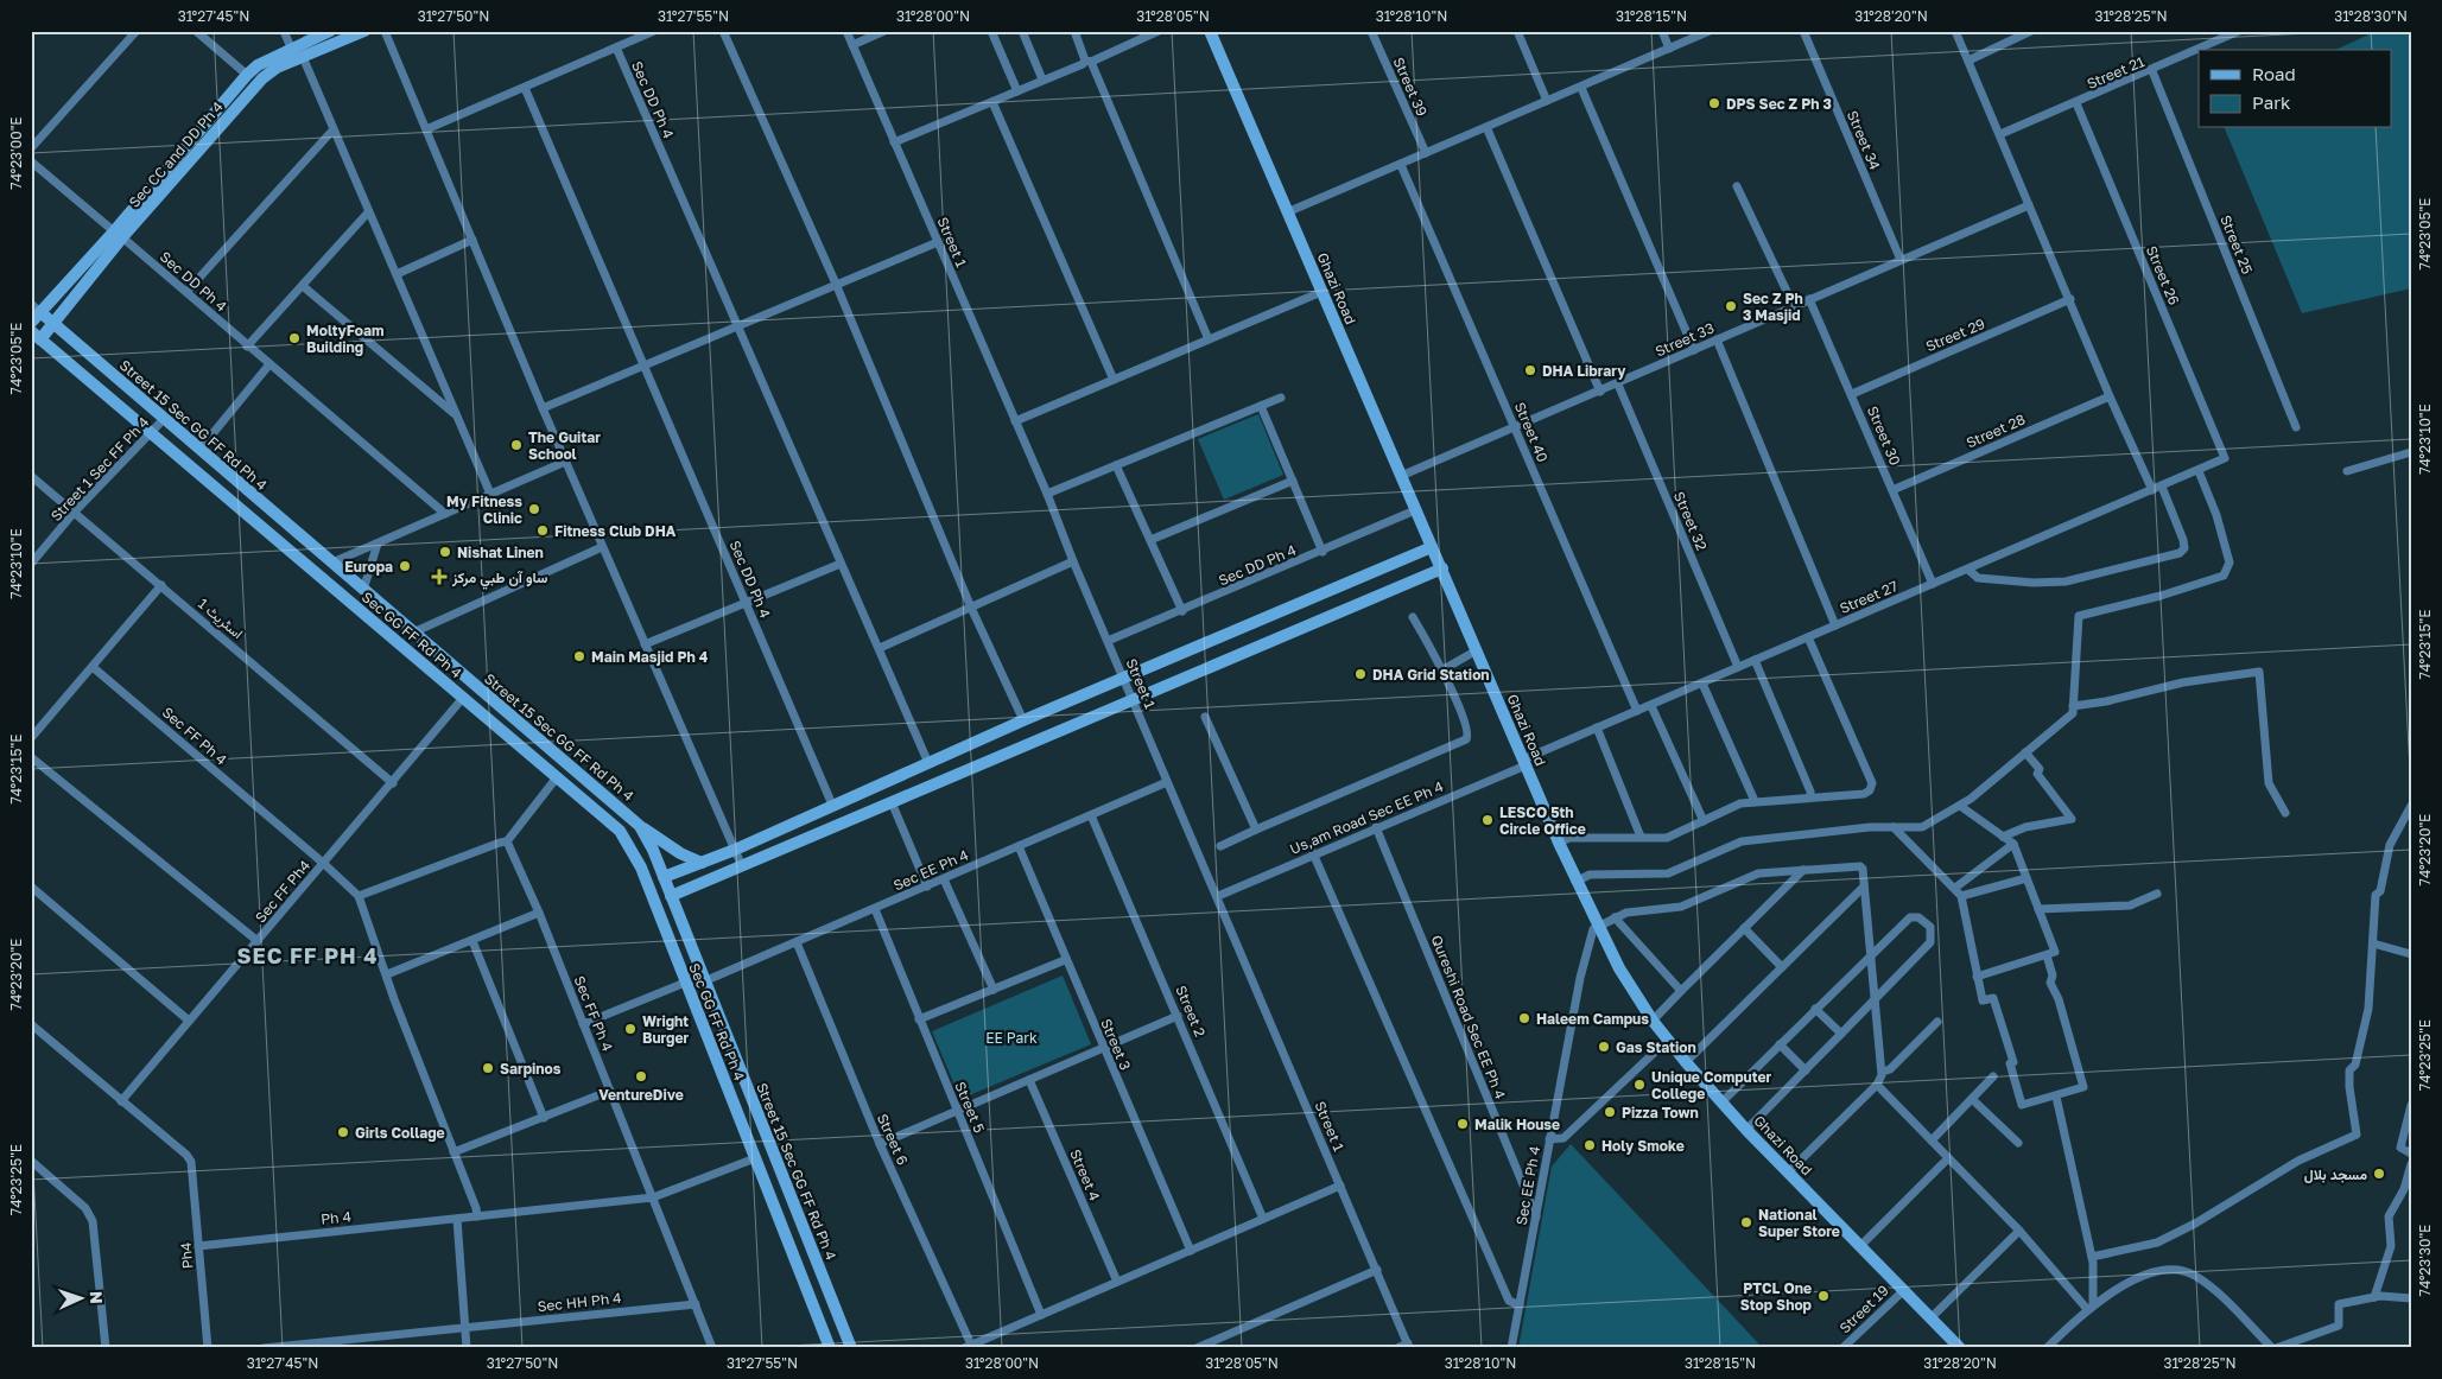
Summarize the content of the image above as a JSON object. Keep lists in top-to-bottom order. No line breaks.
{"streets":{"main road":["Sec CC and DD Ph 4","Ghazi Road","Street 15 Sec GG FF Rd Ph 4","Sec GG FF Rd Ph 4"],"street":["Street 21","Street 39","Sec DD Ph 4","Street 34","Street 1","Street 25","Street 26","Street 29","Street 33","Street 28","Street 40","Street 30","Street 1 Sec FF Ph 4","Street 32","Street 27","اسٹریٹ 1","Sec FF Ph 4","Us,am Road Sec EE Ph 4","Sec EE Ph 4","Sec FF Ph4","Street 2","Qureshi Road Sec EE Ph 4","Street 3","Street 5","Street 6","Street 4","Ph 4","Ph4","Sec HH Ph 4","Street 19"]},"crossings":[["Street 21","Street 25"],["Street 21","Street 26"],["Sec DD Ph 4","Sec CC and DD Ph 4"],["Sec DD Ph 4","Street 1"],["Sec DD Ph 4","Ghazi Road"],["Street 34","Street 33"],["Sec CC and DD Ph 4","Street 15 Sec GG FF Rd Ph 4"],["Sec CC and DD Ph 4","Sec GG FF Rd Ph 4"],["Street 1","Us,am Road Sec EE Ph 4"],["Street 1","Sec EE Ph 4"],["Street 26","Street 27"],["Ghazi Road","Street 33"],["Ghazi Road","Street 27"],["Ghazi Road","Us,am Road Sec EE Ph 4"],["Ghazi Road","Sec EE Ph 4"],["Ghazi Road","Street 19"],["Street 29","Street 30"],["Street 33","Street 40"],["Street 33","Street 30"],["Street 33","Street 32"],["Street 15 Sec GG FF Rd Ph 4","Street 1 Sec FF Ph 4"],["Street 15 Sec GG FF Rd Ph 4","Sec EE Ph 4"],["Street 28","Street 30"],["Street 40","Street 27"],["Street 30","Street 27"],["Street 1 Sec FF Ph 4","اسٹریٹ 1"],["Street 1 Sec FF Ph 4","Sec GG FF Rd Ph 4"],["Street 32","Street 27"],["Street 27","Us,am Road Sec EE Ph 4"],["اسٹریٹ 1","Sec FF Ph4"],["Sec GG FF Rd Ph 4","Sec FF Ph4"],["Sec FF Ph 4","Sec FF Ph4"],["Sec FF Ph 4","Ph 4"],["Sec FF Ph 4","Sec HH Ph 4"],["Us,am Road Sec EE Ph 4","Qureshi Road Sec EE Ph 4"],["Sec EE Ph 4","Street 2"],["Sec EE Ph 4","Qureshi Road Sec EE Ph 4"],["Sec EE Ph 4","Street 3"],["Sec EE Ph 4","Street 5"],["Sec EE Ph 4","Street 6"],["Sec FF Ph4","Ph4"],["Ph 4","Ph4"]],"districts":["SEC FF PH 4"],"parks":["EE Park"],"places":{"other":["DPS Sec Z Ph 3","Sec Z Ph 3 Masjid","MoltyFoam Building","DHA Library","The Guitar School","My Fitness Clinic","Fitness Club DHA","Nishat Linen","Europa","Main Masjid Ph 4","DHA Grid Station","LESCO 5th Circle Office","Haleem Campus","Wright Burger","Gas Station","Sarpinos","VentureDive","Unique Computer College","Pizza Town","Malik House","Girls Collage","Holy Smoke","مسجد بلال","National Super Store","PTCL One Stop Shop"],"health":["ساو آن طبي مرکز"]},"legend":["Road","Park"],"north":"right","coordinates":["31°27'45\"N","31°27'50\"N","31°27'55\"N","31°28'00\"N","31°28'05\"N","31°28'10\"N","31°28'15\"N","31°28'20\"N","31°28'25\"N","31°28'30\"N","74°23'00\"E","74°23'05\"E","74°23'10\"E","74°23'15\"E","74°23'20\"E","74°23'25\"E","74°23'30\"E"]}
